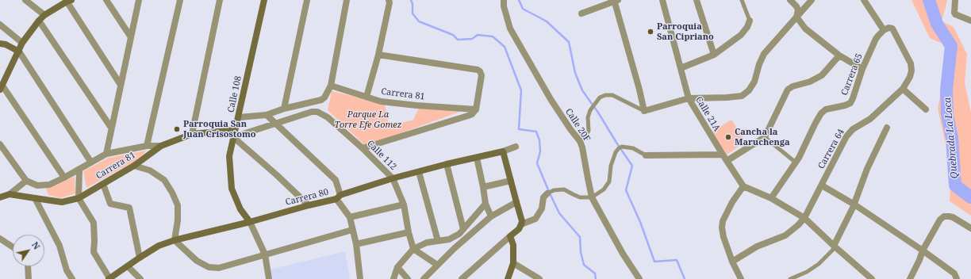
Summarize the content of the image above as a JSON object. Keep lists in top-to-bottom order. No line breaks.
{"streets":{"street":["Carrera 65","Calle 108","Carrera 81","Calle 21A","Calle 20F","Carrera 64","Calle 112","Carrera 80"]},"crossings":[["Carrera 65","Carrera 64"],["Calle 108","Carrera 81"],["Calle 108","Calle 112"],["Calle 108","Carrera 80"],["Carrera 81","Calle 112"],["Calle 112","Carrera 80"]],"water":["Quebrada La Loca"],"parks":["Parque La Torre Efe Gomez"],"places":["Parroquia San Cipriano","Parroquia San Juan Crisostomo","Cancha la Maruchenga"],"north":"top right"}
